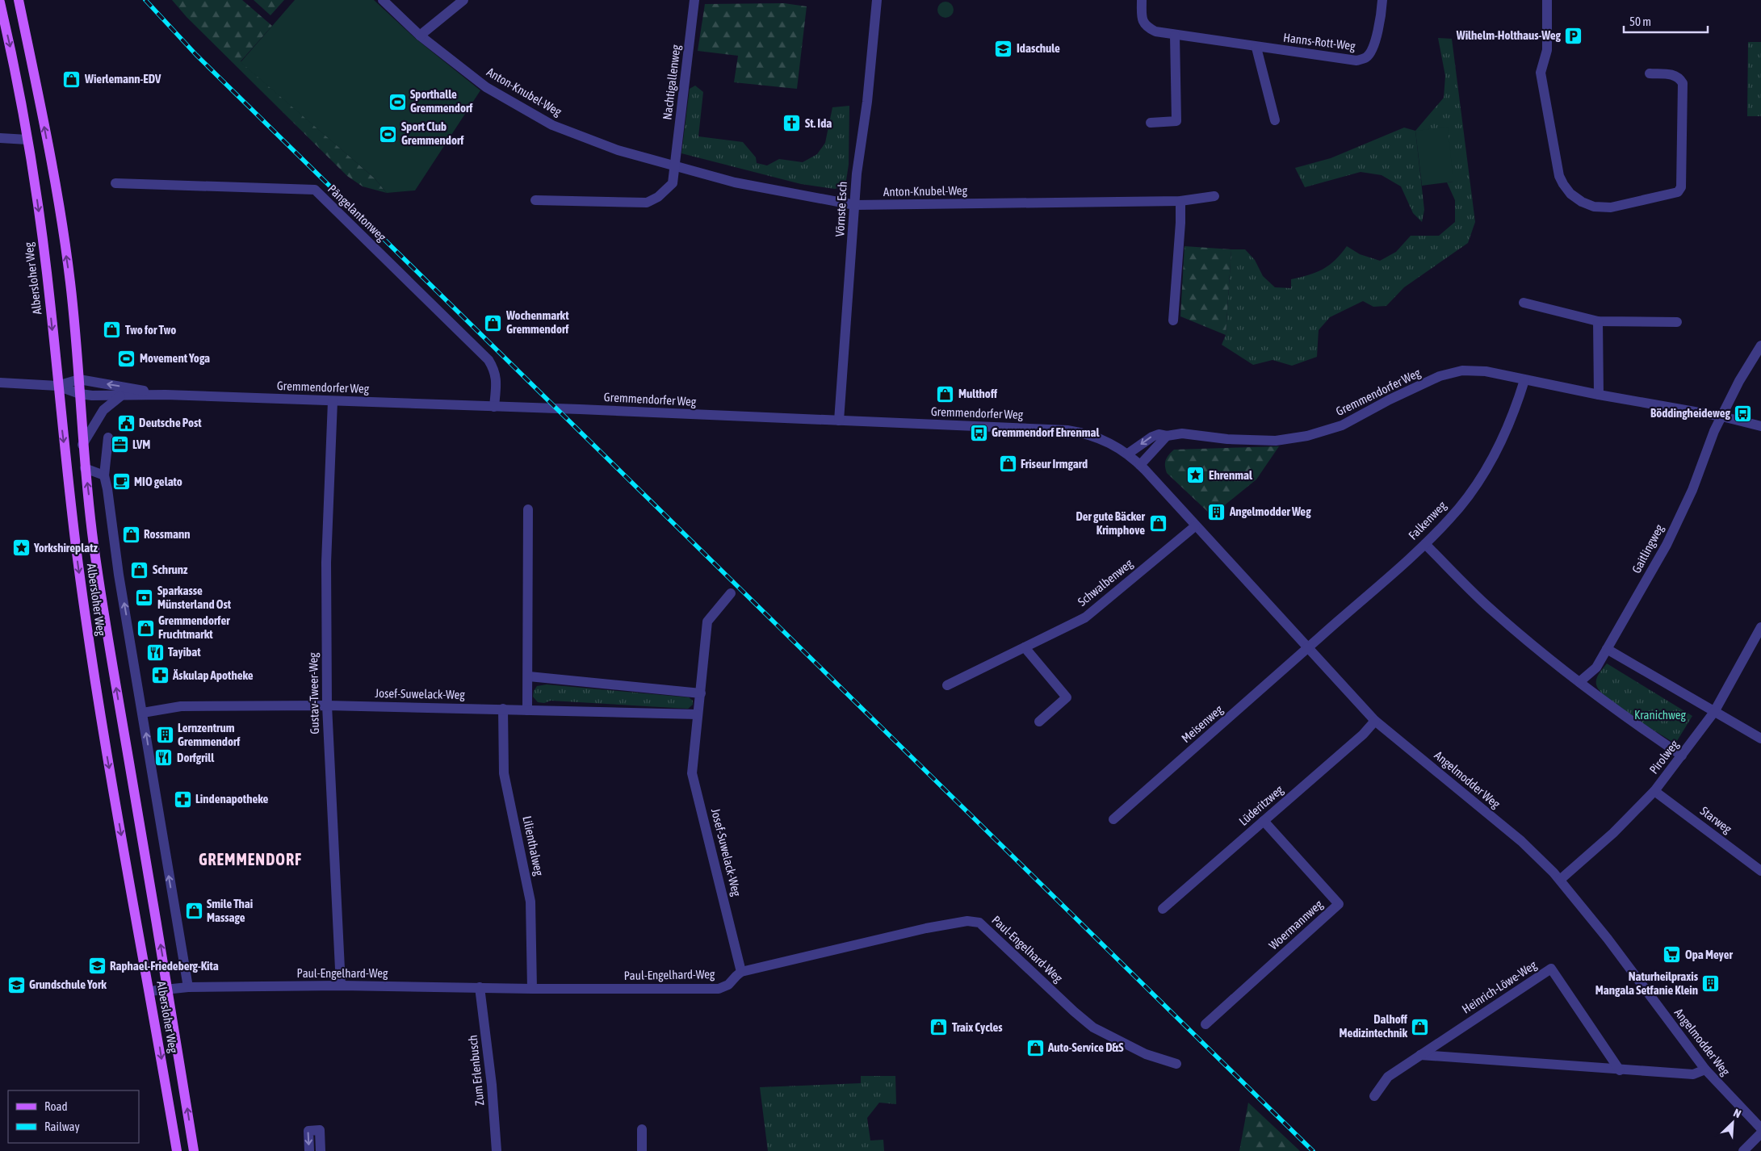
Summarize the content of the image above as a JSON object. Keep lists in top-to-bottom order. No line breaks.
{"streets":{"main road":["Albersloher Weg"],"street":["Hanns-Rott-Weg","Nachtigallenweg","Anton-Knubel-Weg","Vörnste Esch","Pängelantonweg","Gremmendorfer Weg","Falkenweg","Gaitlingweg","Schwalbenweg","Gustav-Tweer-Weg","Josef-Suwelack-Weg","Meisenweg","Pirolweg","Angelmodder Weg","Lüderitzweg","Starweg","Lilienthalweg","Woermannweg","Paul-Engelhard-Weg","Heinrich-Löwe-Weg","Zum Erlenbusch"]},"crossings":[["Nachtigallenweg","Anton-Knubel-Weg"],["Anton-Knubel-Weg","Vörnste Esch"],["Vörnste Esch","Gremmendorfer Weg"],["Pängelantonweg","Gremmendorfer Weg"],["Albersloher Weg","Gremmendorfer Weg"],["Albersloher Weg","Josef-Suwelack-Weg"],["Albersloher Weg","Paul-Engelhard-Weg"],["Gremmendorfer Weg","Falkenweg"],["Gremmendorfer Weg","Gaitlingweg"],["Gremmendorfer Weg","Gustav-Tweer-Weg"],["Gremmendorfer Weg","Angelmodder Weg"],["Falkenweg","Meisenweg"],["Falkenweg","Angelmodder Weg"],["Schwalbenweg","Angelmodder Weg"],["Gustav-Tweer-Weg","Josef-Suwelack-Weg"],["Gustav-Tweer-Weg","Paul-Engelhard-Weg"],["Josef-Suwelack-Weg","Lilienthalweg"],["Josef-Suwelack-Weg","Paul-Engelhard-Weg"],["Meisenweg","Angelmodder Weg"],["Pirolweg","Angelmodder Weg"],["Pirolweg","Starweg"],["Angelmodder Weg","Lüderitzweg"],["Lüderitzweg","Woermannweg"],["Lilienthalweg","Paul-Engelhard-Weg"],["Paul-Engelhard-Weg","Zum Erlenbusch"]],"districts":["GREMMENDORF"],"parks":["Kranichweg"],"places":{"parking":["Wilhelm-Holthaus-Weg"],"school or university":["Idaschule","Raphael-Friedeberg-Kita","Grundschule York"],"shop":["Wierlemann-EDV","Wochenmarkt Gremmendorf","Two for Two","Multhoff","Friseur Irmgard","Der gute Bäcker Krimphove","Rossmann","Schrunz","Gremmendorfer Fruchtmarkt","Smile Thai Massage","Dalhoff Medizintechnik","Traix Cycles","Auto-Service D&S"],"sports":["Sporthalle Gremmendorf","Sport Club Gremmendorf","Movement Yoga"],"church":["St. Ida"],"bus stop":["Böddingheideweg","Gremmendorf Ehrenmal"],"public building":["Deutsche Post"],"office":["LVM"],"place":["Ehrenmal","Yorkshireplatz"],"cafe":["MIO gelato"],"building":["Angelmodder Weg","Lernzentrum Gremmendorf","Naturheilpraxis Mangala Setfanie Klein"],"bank":["Sparkasse Münsterland Ost"],"restaurant":["Tayibat","Dorfgrill"],"pharmacy":["Äskulap Apotheke","Lindenapotheke"],"supermarket":["Opa Meyer"]},"legend":["Road","Railway"],"scale_bar":"50 m","north":"top right"}
